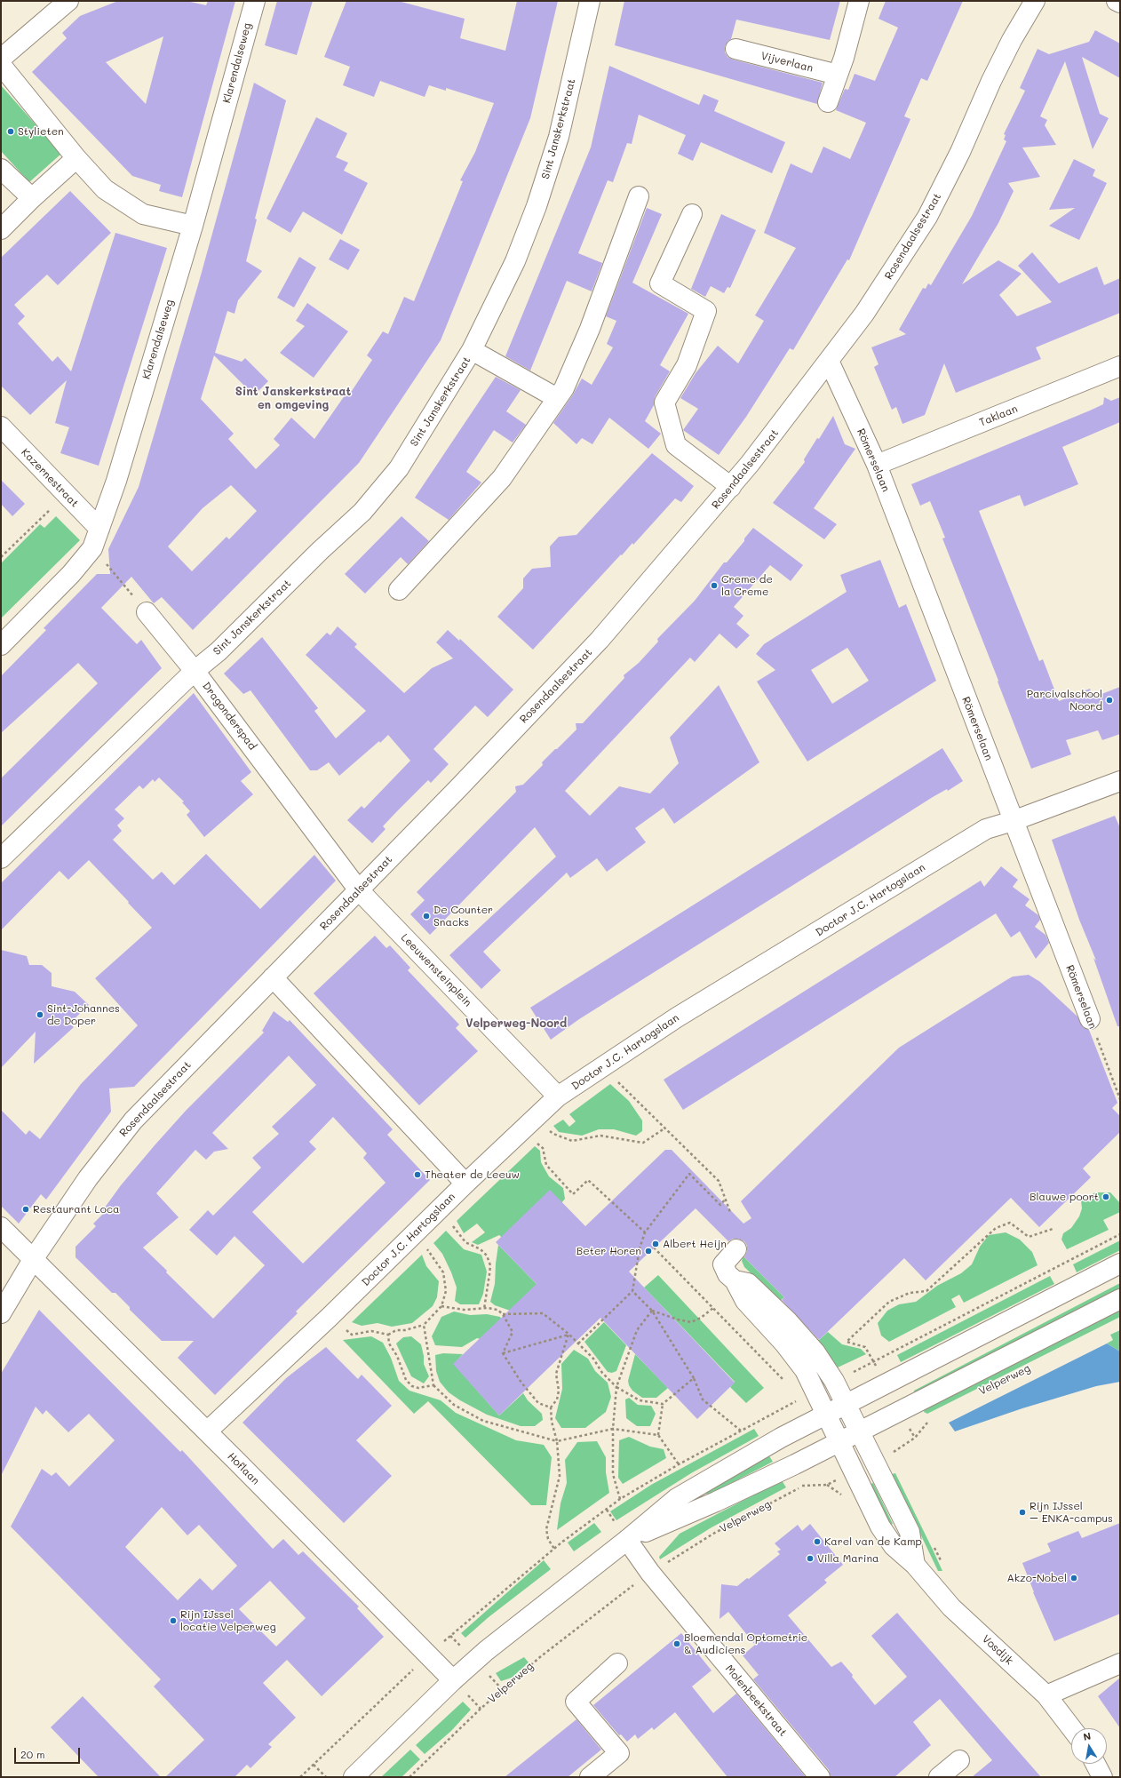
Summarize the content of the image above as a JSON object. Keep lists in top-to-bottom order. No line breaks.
{"streets":{"street":["Vijverlaan","Klarendalseweg","Sint Janskerkstraat","Rosendaalsestraat","Taklaan","Römerselaan","Kazernestraat","Dragonderspad","Doctor J.C. Hartogslaan","Leeuwensteinplein","Velperweg","Hoflaan","Vosdijk","Molenbeekstraat"]},"crossings":[["Klarendalseweg","Kazernestraat"],["Sint Janskerkstraat","Dragonderspad"],["Rosendaalsestraat","Römerselaan"],["Rosendaalsestraat","Dragonderspad"],["Rosendaalsestraat","Leeuwensteinplein"],["Rosendaalsestraat","Hoflaan"],["Taklaan","Römerselaan"],["Römerselaan","Doctor J.C. Hartogslaan"],["Dragonderspad","Leeuwensteinplein"],["Doctor J.C. Hartogslaan","Leeuwensteinplein"],["Doctor J.C. Hartogslaan","Hoflaan"],["Velperweg","Hoflaan"],["Velperweg","Vosdijk"],["Velperweg","Molenbeekstraat"]],"districts":["Sint Janskerkstraat en omgeving","Velperweg-Noord"],"places":["Stylieten","Creme de la Creme","Parcivalschool Noord","De Counter Snacks","Sint-Johannes de Doper","Theater de Leeuw","Blauwe poort","Restaurant Loca","Albert Heijn","Beter Horen","Rijn IJssel – ENKA-campus","Karel van de Kamp","Villa Marina","Akzo-Nobel","Rijn IJssel locatie Velperweg","Bloemendal Optometrie & Audiciens"],"scale_bar":"20 m","north":"top"}
